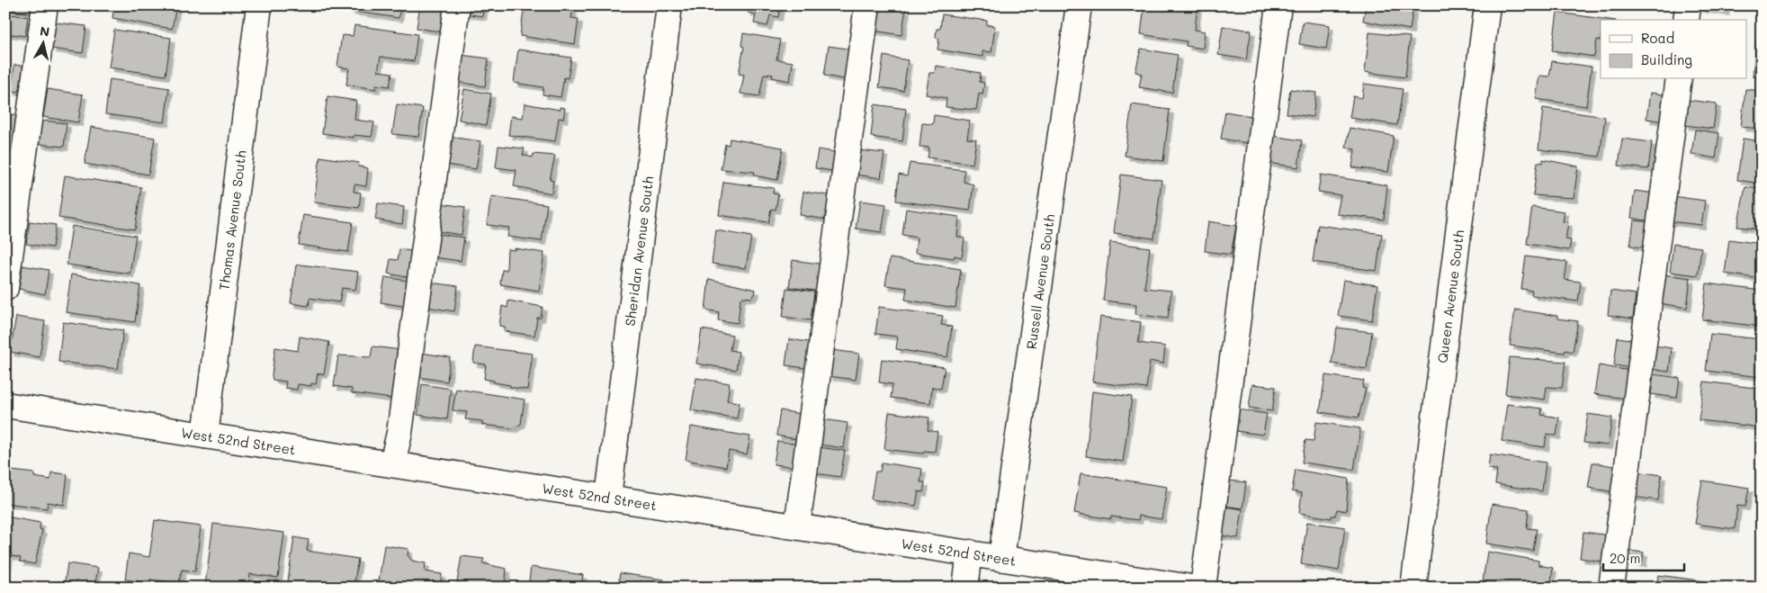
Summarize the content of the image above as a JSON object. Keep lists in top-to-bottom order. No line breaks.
{"streets":{"street":["Thomas Avenue South","Sheridan Avenue South","Russell Avenue South","Queen Avenue South","West 52nd Street"]},"crossings":[["Thomas Avenue South","West 52nd Street"],["Sheridan Avenue South","West 52nd Street"],["Russell Avenue South","West 52nd Street"]],"legend":["Road","Building"],"scale_bar":"20 m","north":"top"}
